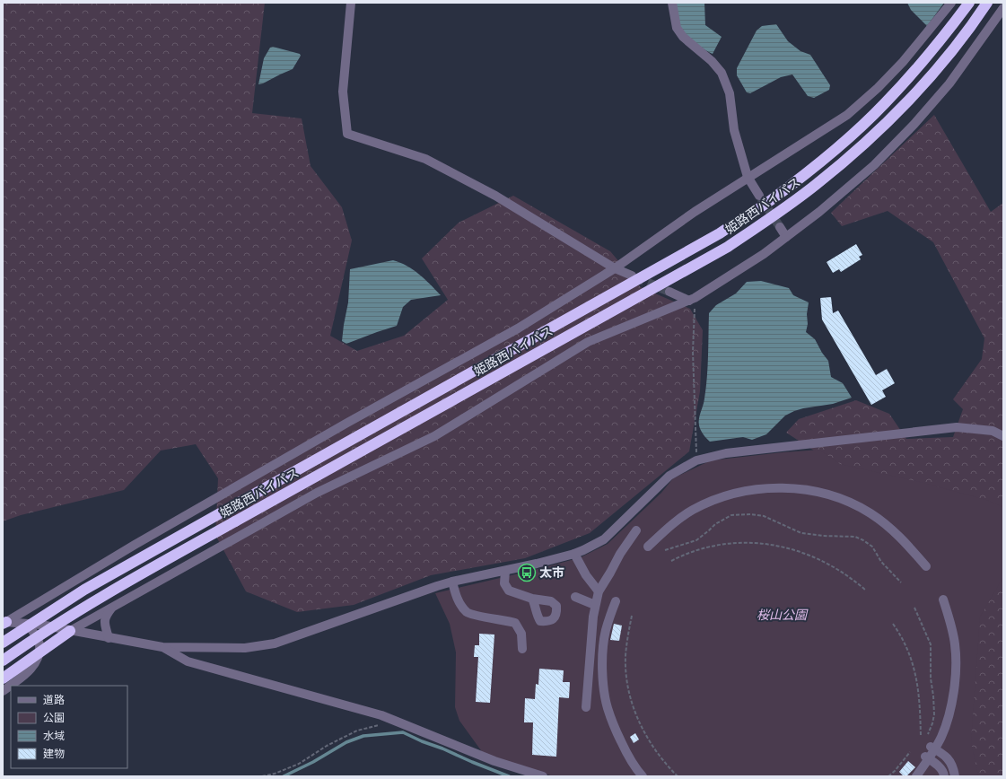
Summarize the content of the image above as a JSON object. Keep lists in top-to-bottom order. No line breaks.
{"streets":{"highway":["姫路西バイパス"]},"parks":["桜山公園"],"places":{"bus stop":["太市"]},"legend":["道路","公園","水域","建物"]}
